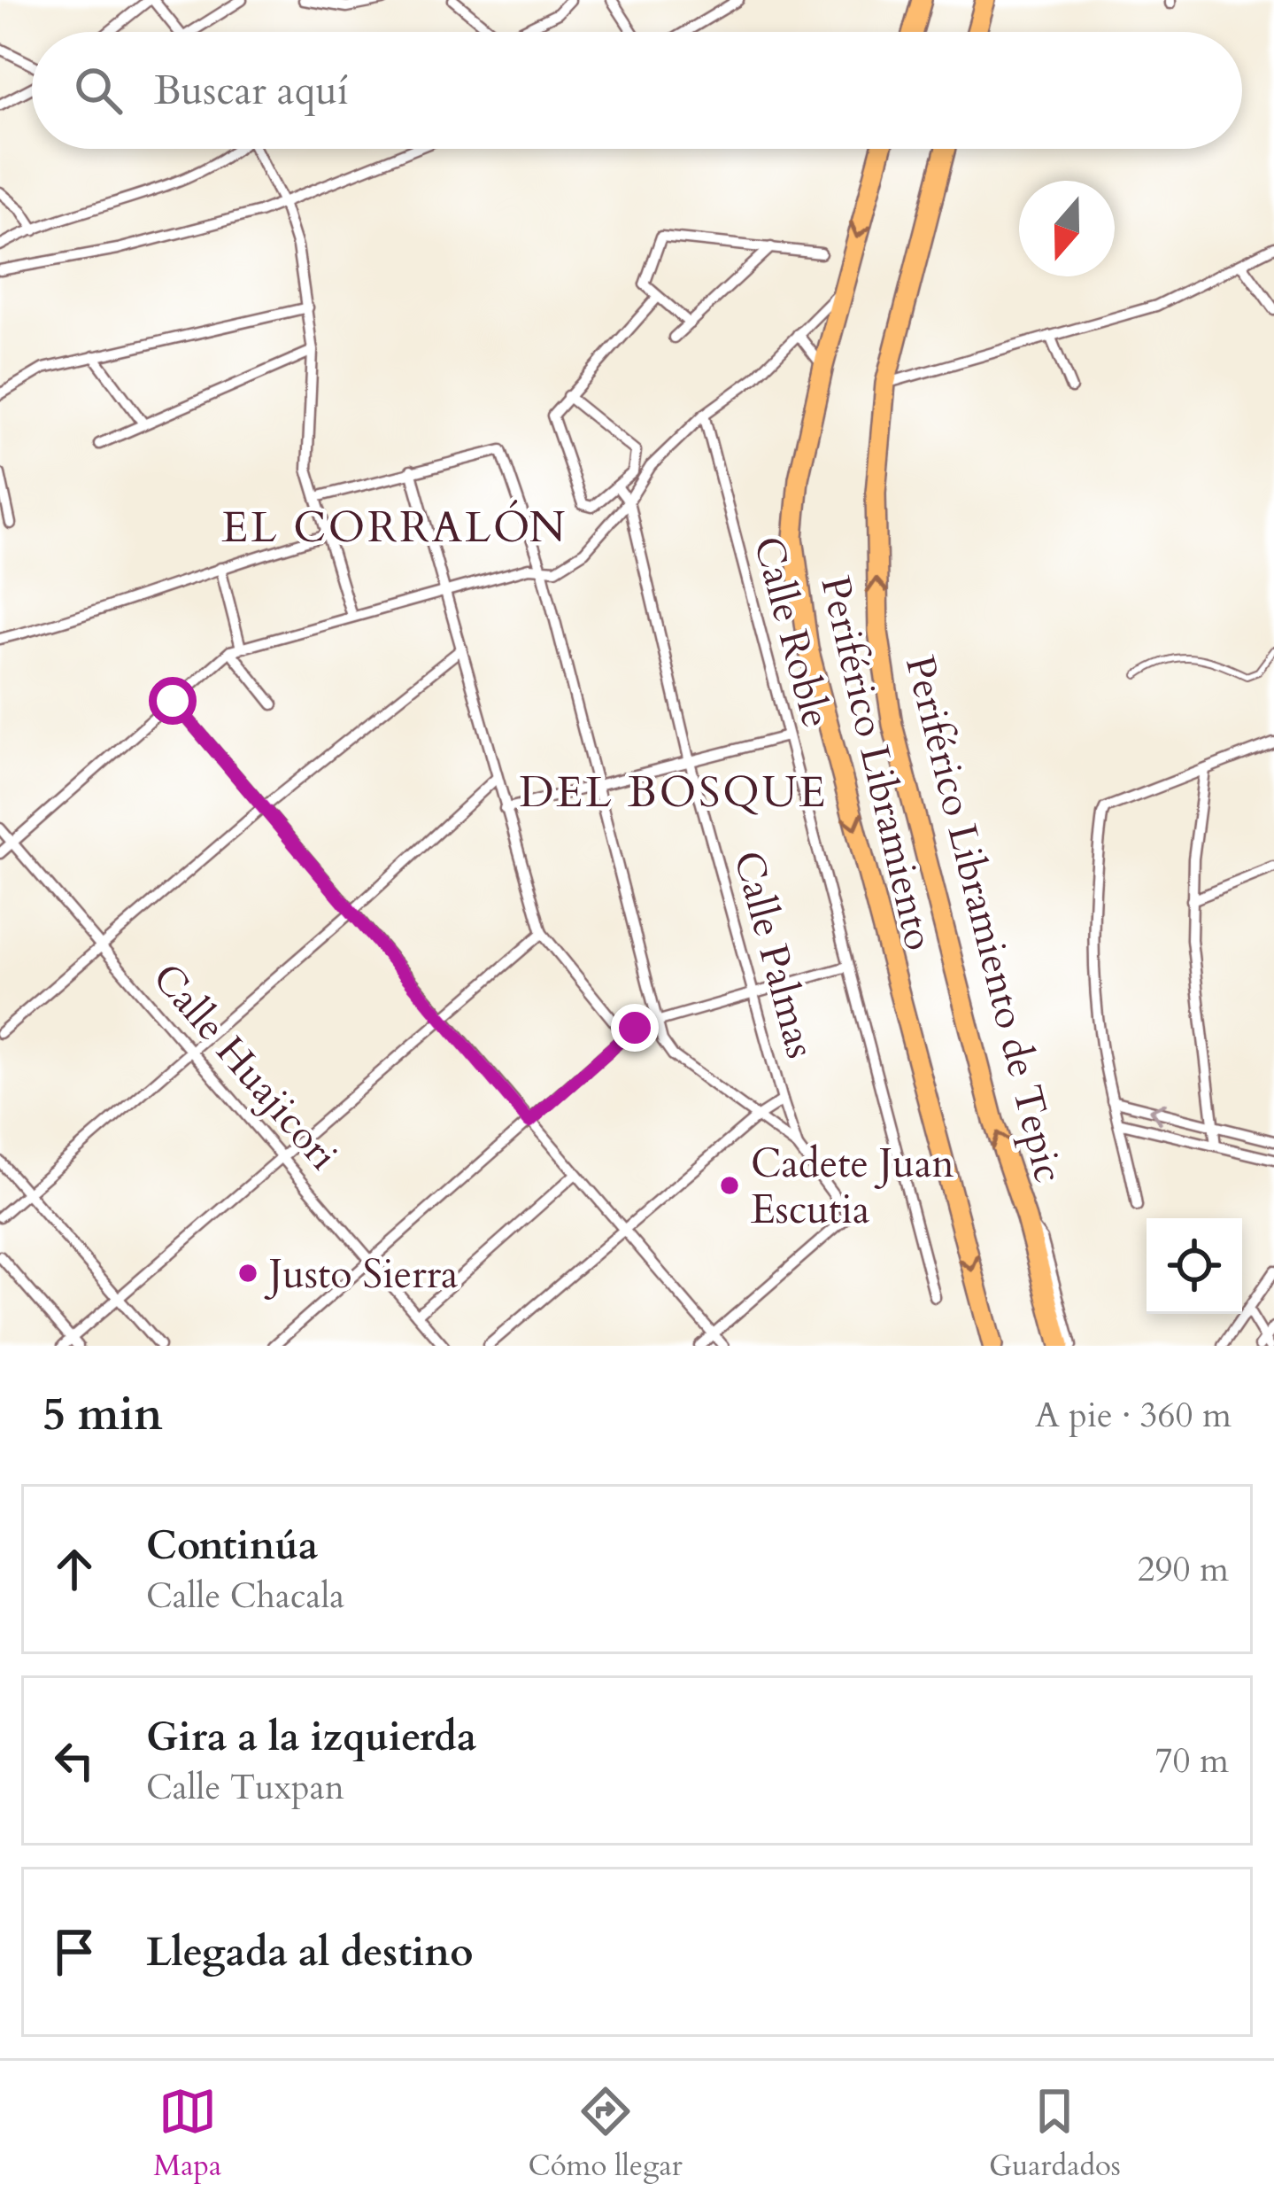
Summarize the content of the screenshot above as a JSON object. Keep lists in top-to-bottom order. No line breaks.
{"streets":{"highway":["Periférico Libramiento","Periférico Libramiento de Tepic"],"street":["Calle Roble","Calle Palmas","Calle Huajicori"]},"one_way":["Periférico Libramiento","Periférico Libramiento de Tepic"],"districts":["EL CORRALÓN","DEL BOSQUE"],"places":["Cadete Juan Escutia","Justo Sierra"],"north":"bottom","page":{"search":"Buscar aquí","heading":["5 min","A pie · 360 m"],"list":[["Continúa","Calle Chacala","290 m"],["Gira a la izquierda","Calle Tuxpan","70 m"],"Llegada al destino"],"nav":["Mapa","Cómo llegar","Guardados"]}}
